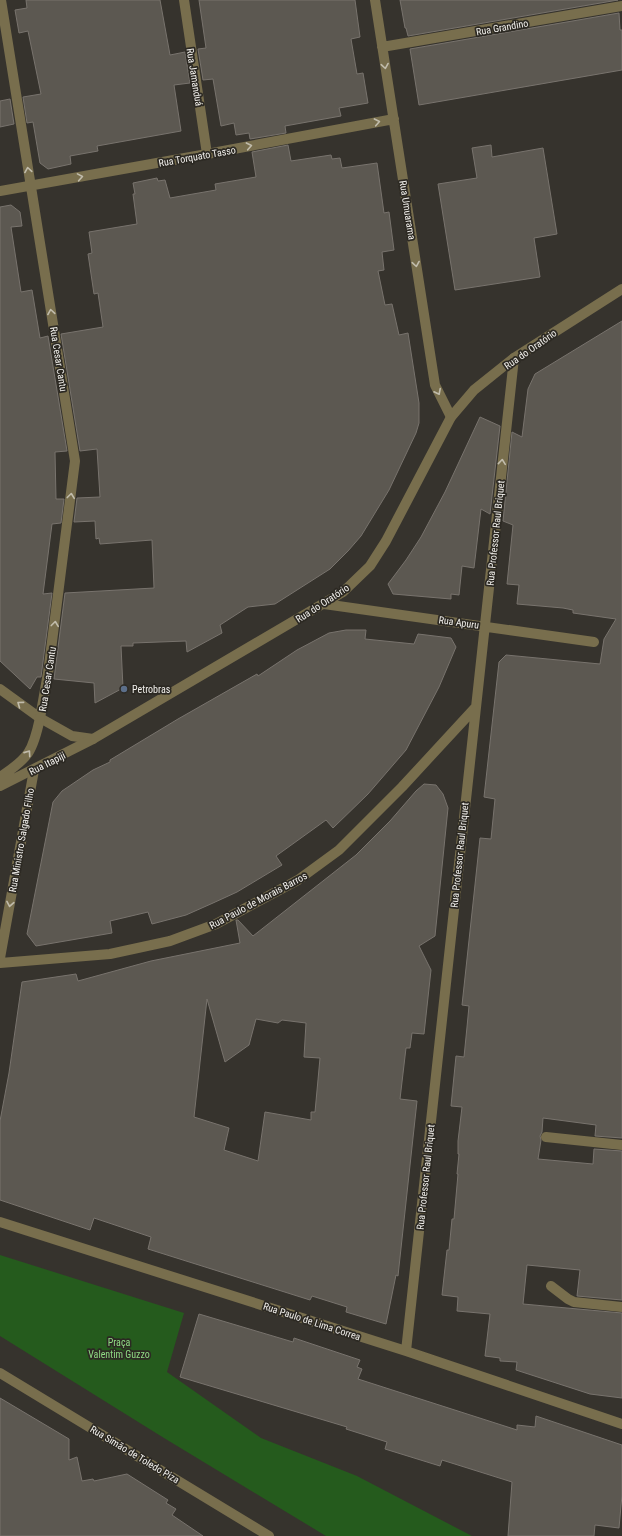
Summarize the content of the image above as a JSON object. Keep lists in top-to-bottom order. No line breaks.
{"streets":{"street":["Rua Grandino","Rua Jamanduá","Rua Torquato Tasso","Rua Umuarama","Rua do Oratório","Rua Cesar Cantu","Rua Professor Raul Briquet","Rua Apuru","Rua Itapiji","Rua Ministro Salgado Filho","Rua Paulo de Morais Barros","Rua Paulo de Lima Correa","Rua Simão de Toledo Piza"]},"crossings":[["Rua Grandino","Rua Umuarama"],["Rua Jamanduá","Rua Torquato Tasso"],["Rua Torquato Tasso","Rua Umuarama"],["Rua Torquato Tasso","Rua Cesar Cantu"],["Rua Umuarama","Rua do Oratório"],["Rua do Oratório","Rua Professor Raul Briquet"],["Rua do Oratório","Rua Apuru"],["Rua do Oratório","Rua Itapiji"],["Rua Professor Raul Briquet","Rua Apuru"],["Rua Professor Raul Briquet","Rua Paulo de Morais Barros"],["Rua Professor Raul Briquet","Rua Paulo de Lima Correa"],["Rua Itapiji","Rua Ministro Salgado Filho"]],"one_way":["Rua Torquato Tasso","Rua Umuarama","Rua Cesar Cantu","Rua Ministro Salgado Filho"],"parks":["Praça Valentim Guzzo"],"places":["Petrobras"]}
